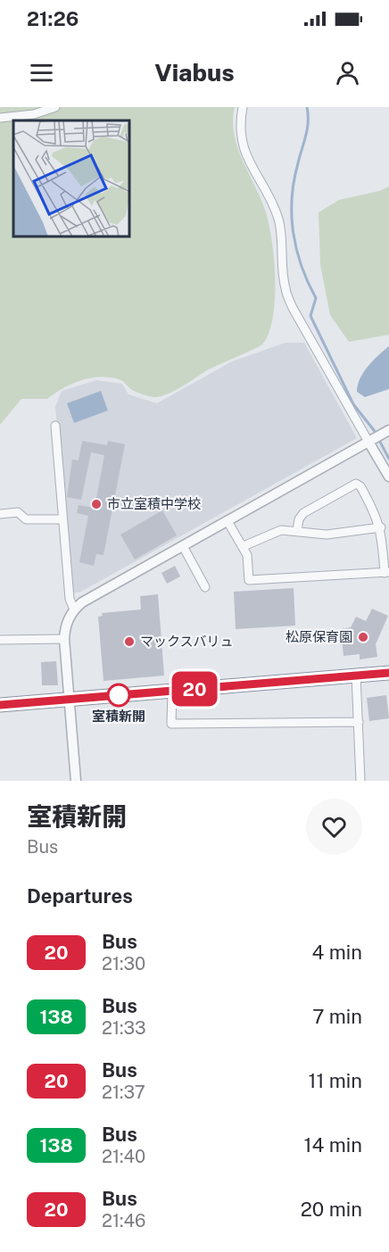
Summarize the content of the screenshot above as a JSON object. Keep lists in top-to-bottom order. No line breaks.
{"places":["市立室積中学校","松原保育園","マックスバリュ","室積新開"],"lines":["bus line 20"],"page":{"status":"21:26","header":"Viabus","on_map":"20","heading":[["室積新開","Bus"],"Departures"],"list":[{"mark":"20","name":"Bus","note":"21:30","value":"4 min"},{"mark":"138","name":"Bus","note":"21:33","value":"7 min"},{"mark":"20","name":"Bus","note":"21:37","value":"11 min"},{"mark":"138","name":"Bus","note":"21:40","value":"14 min"},{"mark":"20","name":"Bus","note":"21:46","value":"20 min"}]}}
